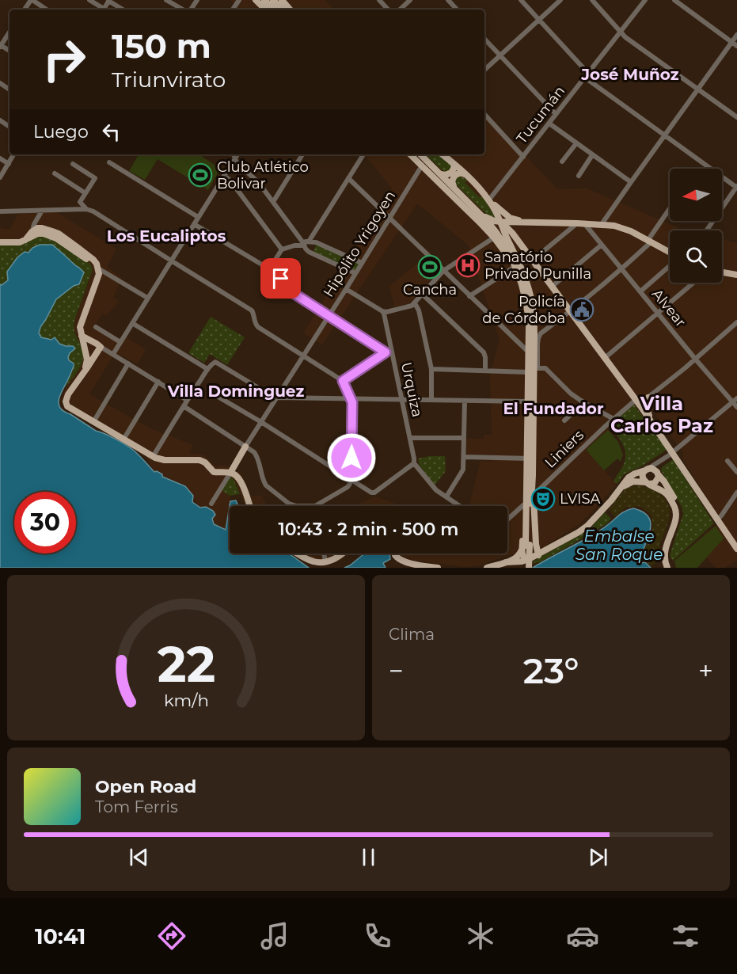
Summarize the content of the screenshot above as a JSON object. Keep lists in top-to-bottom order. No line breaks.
{"streets":{"main road":["Hipólito Yrigoyen"],"street":["Tucumán","Alvear","Urquiza","Liniers"]},"crossings":[["Alvear","Liniers"]],"districts":["José Muñoz","Los Eucaliptos","Villa Dominguez","Villa Carlos Paz","El Fundador"],"water":["Embalse San Roque"],"places":{"sports":["Club Atlético Bolivar","Cancha"],"hospital":["Sanatório Privado Punilla"],"public building":["Policía de Córdoba"],"theatre":["LVISA"]},"north":"left","page":{"turn":["150 m","Triunvirato"],"then":"Luego","limit":"30","trip":"10:43 · 2 min · 500 m","tile":"Clima","heat":["−","23°","+"],"song":["Open Road","Tom Ferris"],"tabs":"10:41","gauge":["22","km/h"]}}
